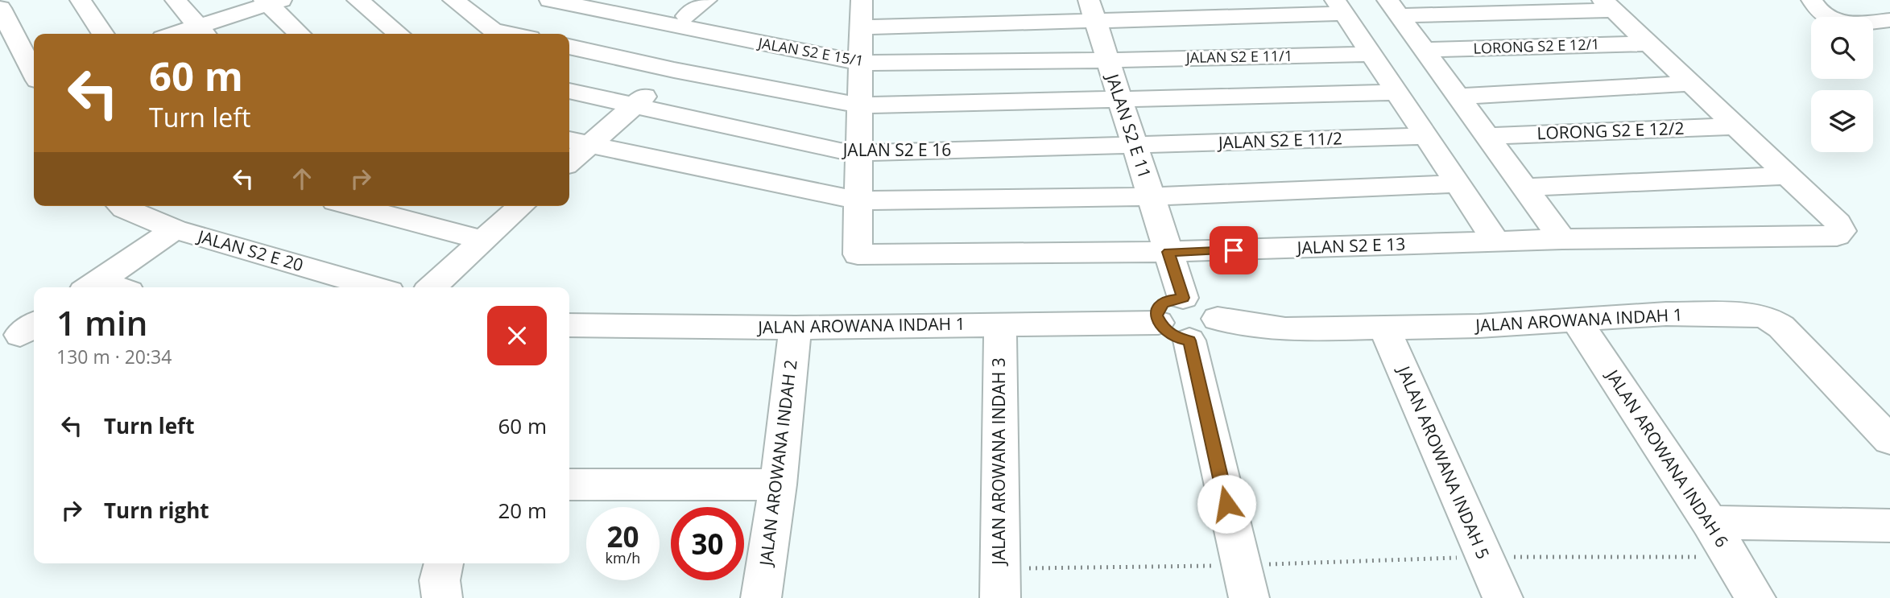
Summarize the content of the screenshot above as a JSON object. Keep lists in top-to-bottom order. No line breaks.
{"streets":{"street":["LORONG S2 E 12/1","JALAN S2 E 15/1","JALAN S2 E 11/1","JALAN S2 E 11","LORONG S2 E 12/2","JALAN S2 E 11/2","JALAN S2 E 16","JALAN S2 E 13","JALAN S2 E 20","JALAN AROWANA INDAH 1","JALAN AROWANA INDAH 6","JALAN AROWANA INDAH 3","JALAN AROWANA INDAH 2","JALAN AROWANA INDAH 5"]},"crossings":[["JALAN S2 E 15/1","JALAN S2 E 11/1"],["JALAN S2 E 15/1","JALAN S2 E 11"],["JALAN S2 E 11/1","JALAN S2 E 11"],["JALAN S2 E 11","JALAN S2 E 11/2"],["JALAN S2 E 11","JALAN S2 E 16"],["JALAN S2 E 11","JALAN S2 E 13"],["JALAN S2 E 11","JALAN AROWANA INDAH 1"],["JALAN S2 E 11/2","JALAN S2 E 16"],["JALAN AROWANA INDAH 1","JALAN AROWANA INDAH 6"],["JALAN AROWANA INDAH 1","JALAN AROWANA INDAH 3"],["JALAN AROWANA INDAH 1","JALAN AROWANA INDAH 2"],["JALAN AROWANA INDAH 1","JALAN AROWANA INDAH 5"]],"page":{"turn":["60 m","Turn left"],"heading":["1 min","130 m · 20:34"],"list":[{"name":"Turn left","value":"60 m"},{"name":"Turn right","value":"20 m"}],"speed":"20 km/h","limit":"30"}}
